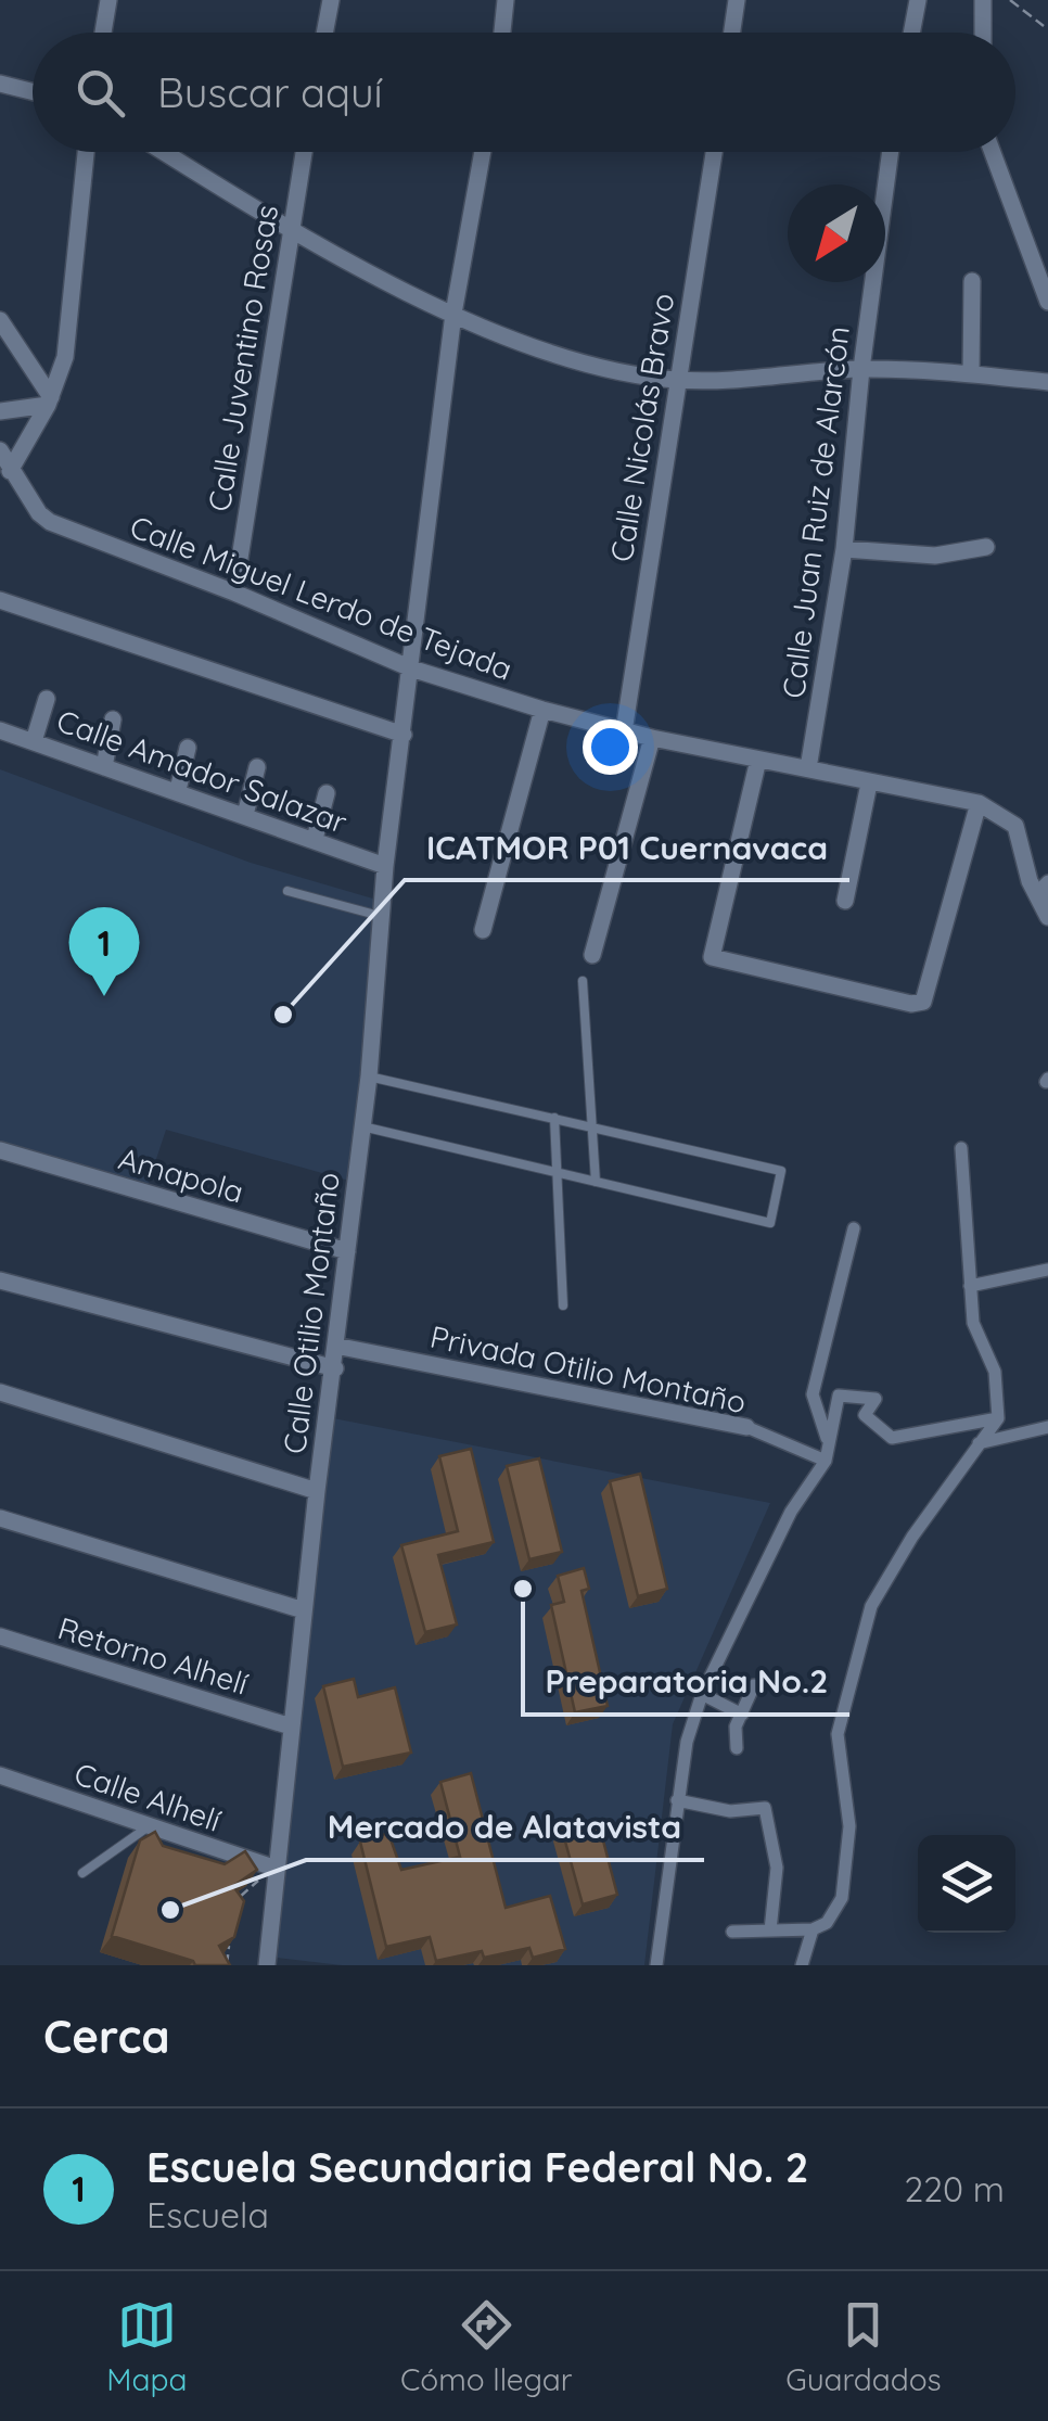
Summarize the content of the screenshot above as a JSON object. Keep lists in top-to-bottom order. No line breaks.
{"streets":{"street":["Calle Juventino Rosas","Calle Nicolás Bravo","Calle Juan Ruiz de Alarcón","Calle Miguel Lerdo de Tejada","Calle Amador Salazar","Amapola","Calle Otilio Montaño","Privada Otilio Montaño","Retorno Alhelí","Calle Alhelí"]},"crossings":[["Calle Juventino Rosas","Calle Miguel Lerdo de Tejada"],["Calle Nicolás Bravo","Calle Miguel Lerdo de Tejada"],["Calle Juan Ruiz de Alarcón","Calle Miguel Lerdo de Tejada"],["Calle Miguel Lerdo de Tejada","Calle Otilio Montaño"],["Calle Amador Salazar","Calle Otilio Montaño"],["Amapola","Calle Otilio Montaño"],["Calle Otilio Montaño","Privada Otilio Montaño"],["Calle Otilio Montaño","Retorno Alhelí"],["Calle Otilio Montaño","Calle Alhelí"]],"places":["ICATMOR P01 Cuernavaca","Preparatoria No.2","Mercado de Alatavista"],"north":"bottom left","page":{"search":"Buscar aquí","pins":"1","heading":"Cerca","list":[{"mark":"1","name":"Escuela Secundaria Federal No. 2","note":"Escuela","value":"220 m"}],"nav":["Mapa","Cómo llegar","Guardados"]}}
